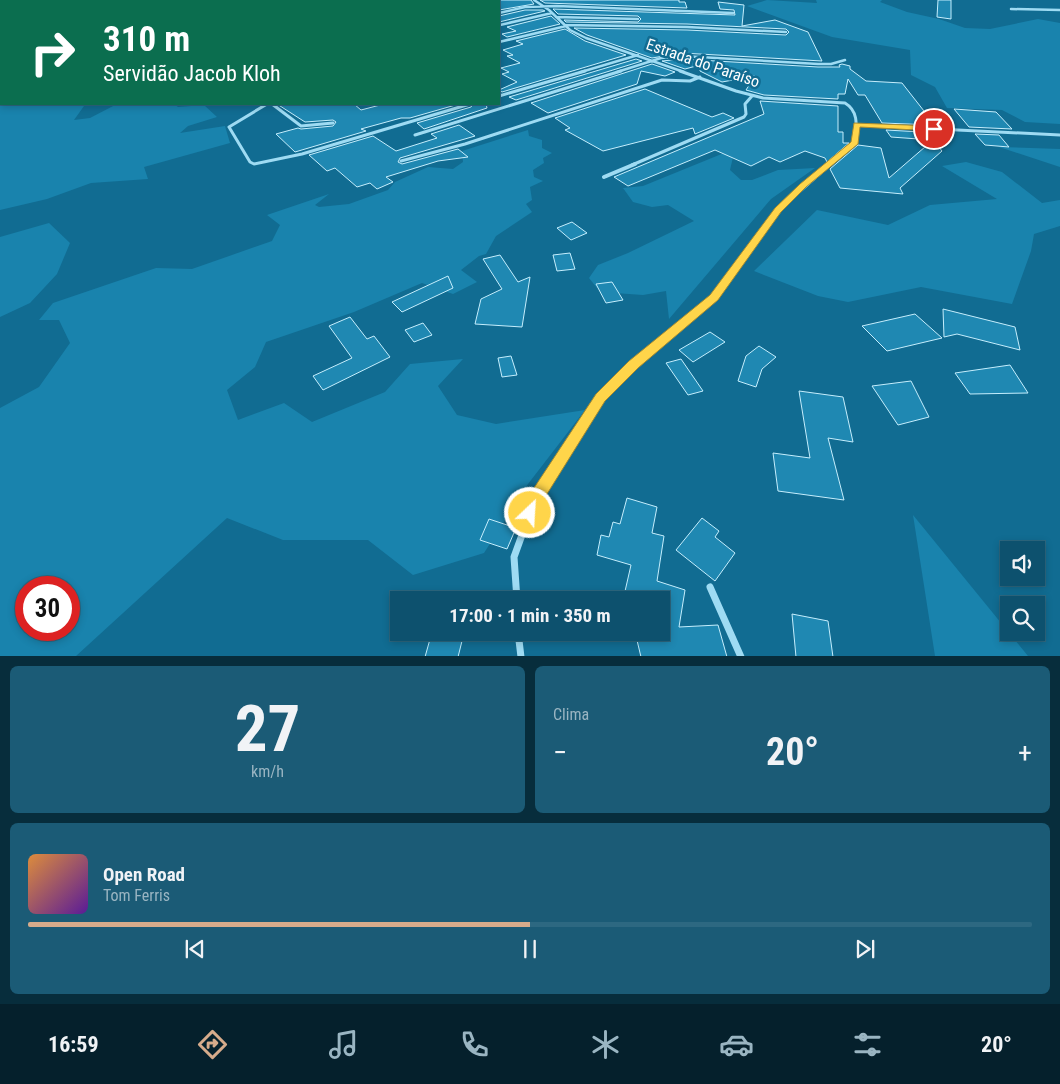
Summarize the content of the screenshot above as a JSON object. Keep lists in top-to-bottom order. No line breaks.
{"streets":{"street":["Estrada do Paraíso"]},"page":{"turn":["310 m","Servidão Jacob Kloh"],"limit":"30","trip":"17:00 · 1 min · 350 m","tile":[["27","km/h"],"Clima"],"heat":["−","20°","+"],"song":["Open Road","Tom Ferris"],"tabs":["16:59","20°"]}}
